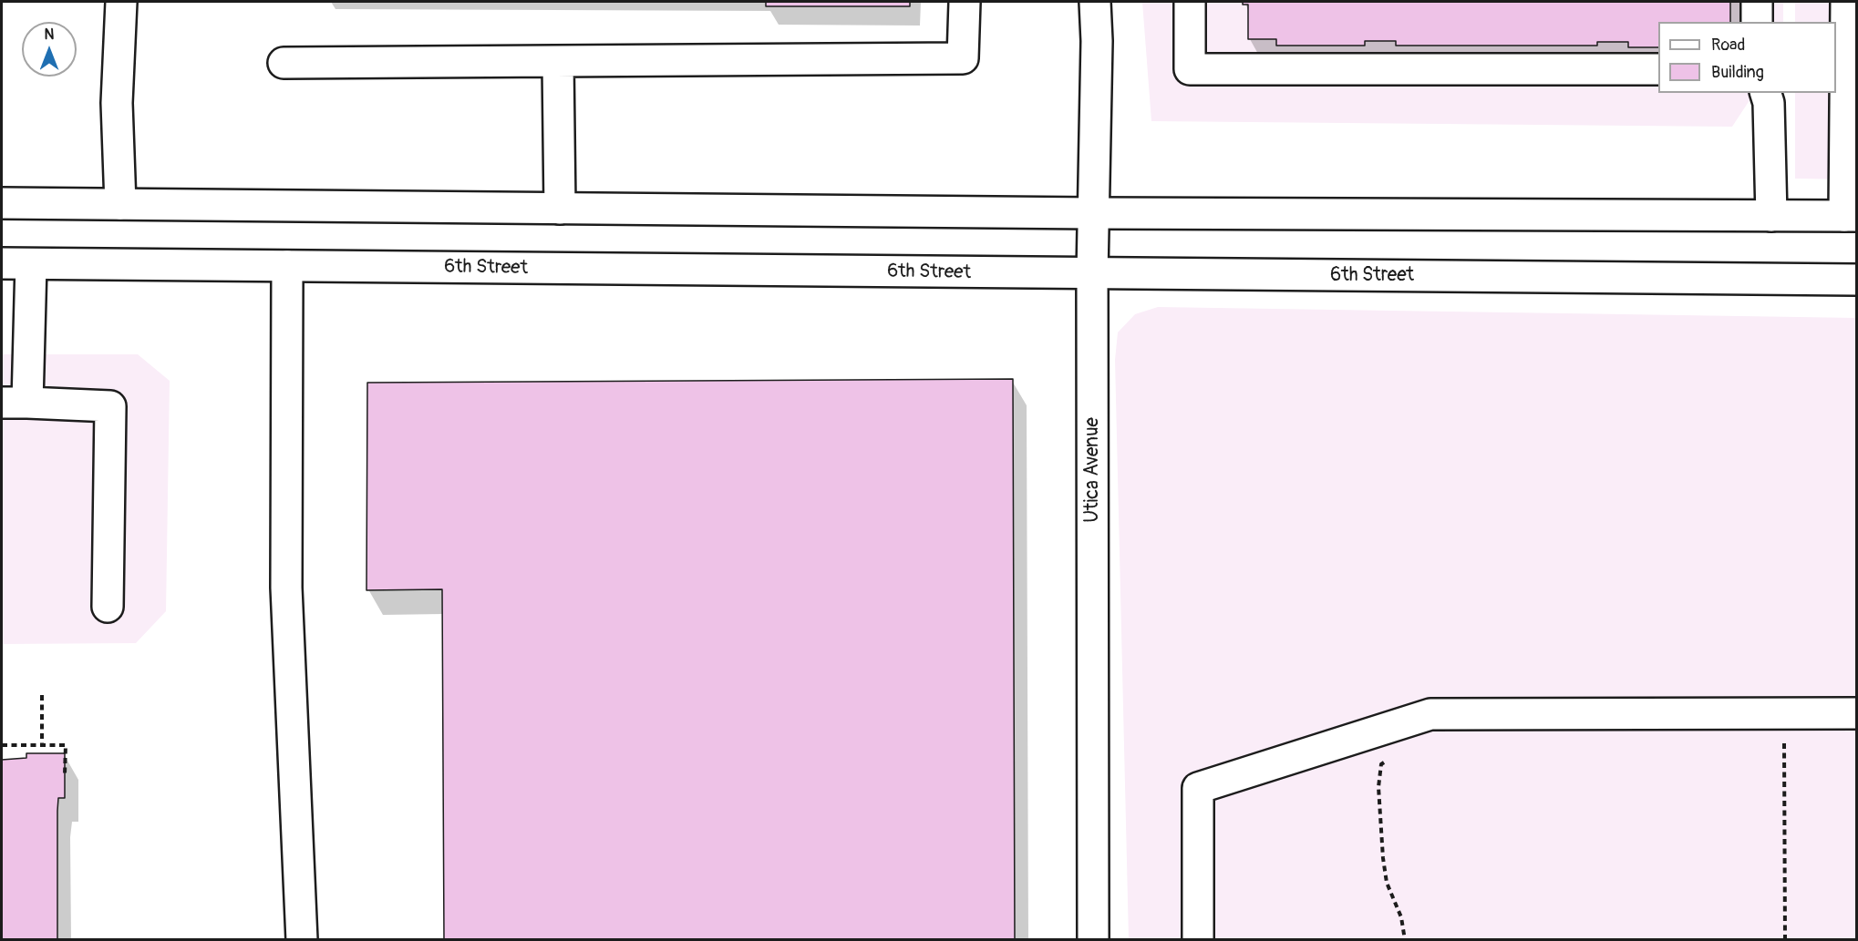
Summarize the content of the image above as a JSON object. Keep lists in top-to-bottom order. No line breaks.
{"streets":{"main road":["6th Street","Utica Avenue"]},"crossings":[["6th Street","Utica Avenue"]],"legend":["Road","Building"],"north":"top"}
